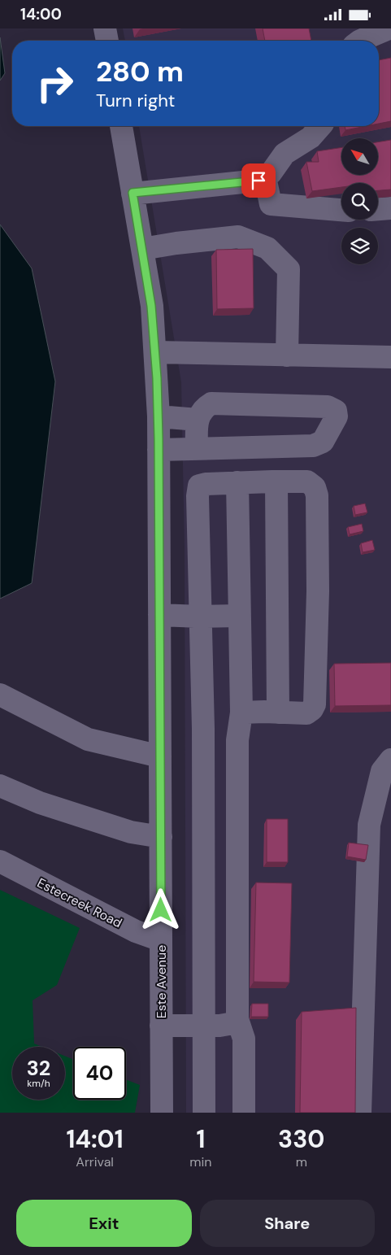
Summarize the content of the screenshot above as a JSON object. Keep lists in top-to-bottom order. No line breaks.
{"streets":{"street":["Estecreek Road","Este Avenue"]},"crossings":[["Estecreek Road","Este Avenue"]],"north":"top left","page":{"status":"14:00","turn":["280 m","Turn right"],"speed":"32 km/h","limit":"40","eta":["14:01","Arrival","1","min","330","m"],"buttons":["Exit","Share"]}}
